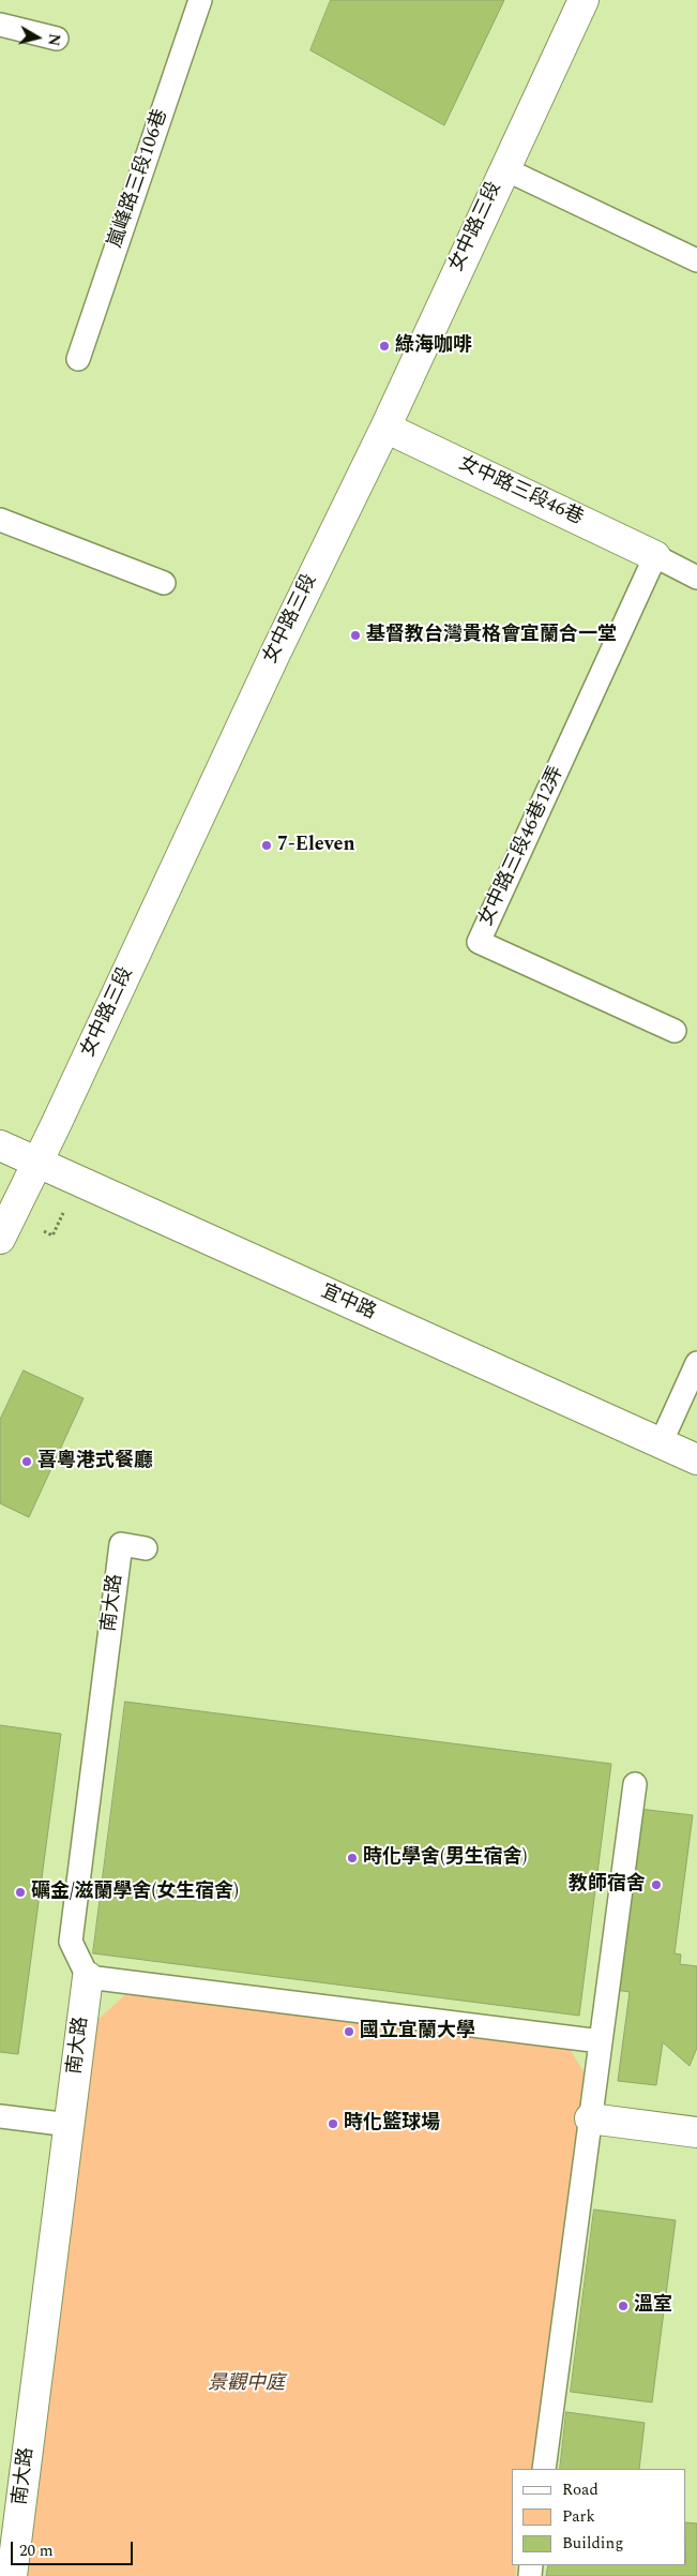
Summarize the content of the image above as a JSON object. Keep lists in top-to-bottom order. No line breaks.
{"streets":{"street":["女中路三段","女中路三段46巷","宜中路","南大路"],"lane":["嵐峰路三段106巷","女中路三段46巷12弄"]},"crossings":[["女中路三段","女中路三段46巷"],["女中路三段","宜中路"],["女中路三段46巷","女中路三段46巷12弄"]],"parks":["景觀中庭"],"places":["綠海咖啡","基督教台灣貴格會宜蘭合一堂","7-Eleven","喜粵港式餐廳","時化學舍(男生宿舍)","教師宿舍","礪金/滋蘭學舍(女生宿舍)","國立宜蘭大學","時化籃球場","溫室"],"legend":["Road","Park","Building"],"scale_bar":"20 m","north":"right"}
